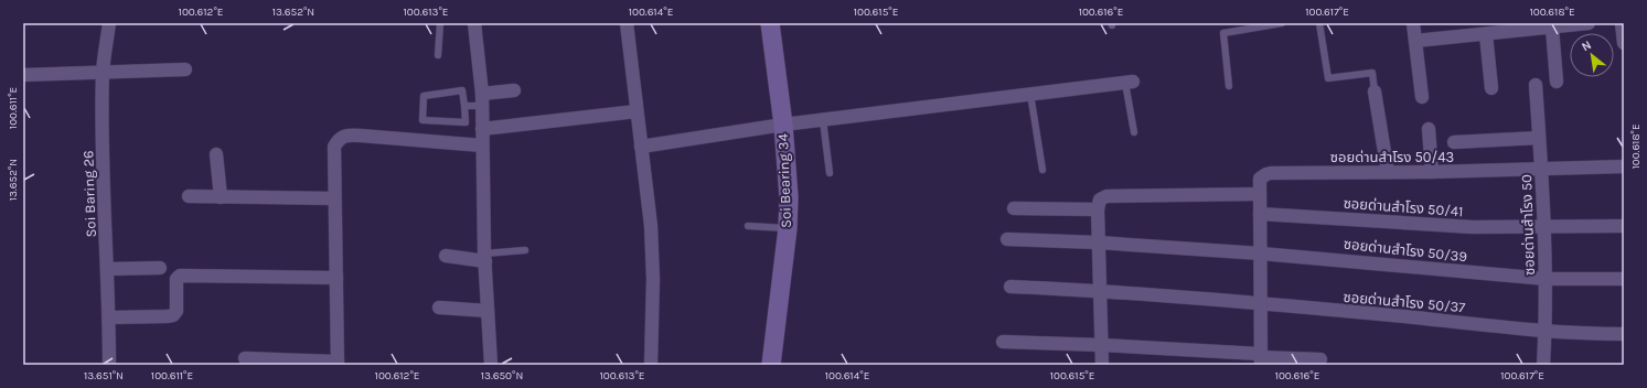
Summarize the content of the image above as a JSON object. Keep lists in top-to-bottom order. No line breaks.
{"streets":{"street":["ซอยด่านสำโรง 50/43","Soi Bearing 34","Soi Baring 26","ซอยด่านสำโรง 50/41","ซอยด่านสำโรง 50","ซอยด่านสำโรง 50/39","ซอยด่านสำโรง 50/37"]},"crossings":[["ซอยด่านสำโรง 50/43","ซอยด่านสำโรง 50"],["ซอยด่านสำโรง 50/41","ซอยด่านสำโรง 50"],["ซอยด่านสำโรง 50","ซอยด่านสำโรง 50/39"],["ซอยด่านสำโรง 50","ซอยด่านสำโรง 50/37"]],"north":"top left","coordinates":["100.612°E","13.652°N","100.613°E","100.614°E","100.615°E","100.616°E","100.617°E","100.618°E","100.611°E","13.651°N","13.650°N"]}
